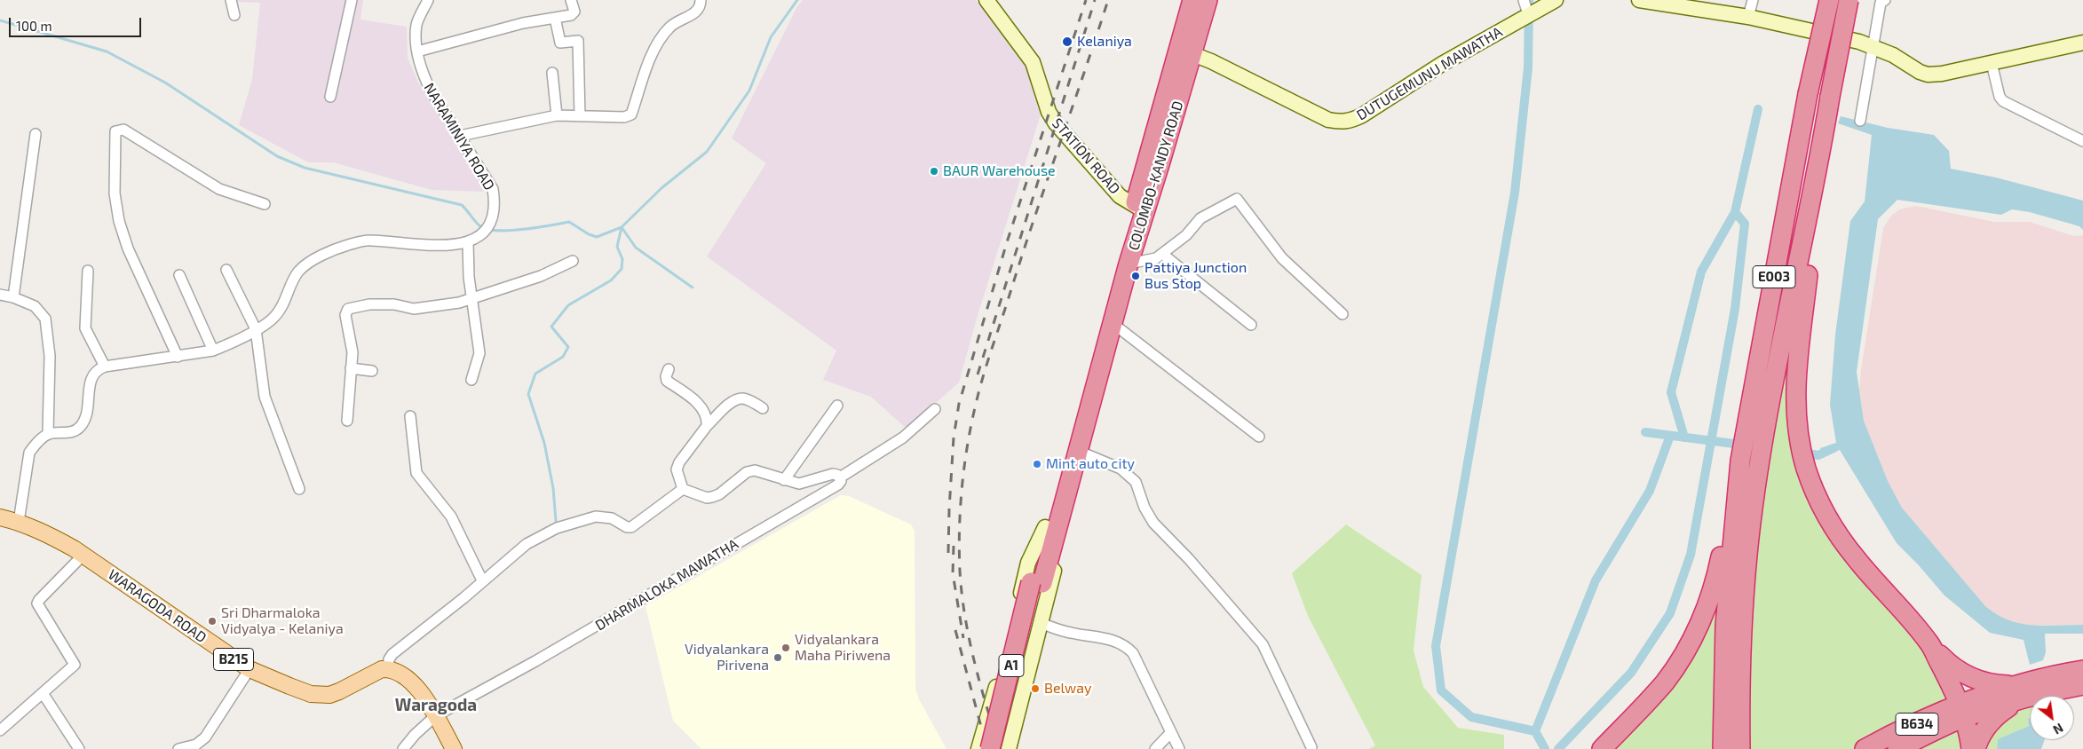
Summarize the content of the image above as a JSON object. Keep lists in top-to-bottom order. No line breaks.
{"streets":{"highway":["COLOMBO-KANDY ROAD","E003","A1","B634"],"main road":["WARAGODA ROAD","B215"],"street":["DUTUGEMUNU MAWATHA","NARAMINIYA ROAD","STATION ROAD","DHARMALOKA MAWATHA"]},"crossings":[["DUTUGEMUNU MAWATHA","COLOMBO-KANDY ROAD"],["STATION ROAD","COLOMBO-KANDY ROAD"],["COLOMBO-KANDY ROAD","A1"]],"districts":["Waragoda"],"places":["Kelaniya","BAUR Warehouse","Pattiya Junction Bus Stop","Mint auto city","Sri Dharmaloka Vidyalya - Kelaniya","Vidyalankara Maha Piriwena","Vidyalankara Pirivena","Belway"],"scale_bar":"100 m","north":"bottom right"}
